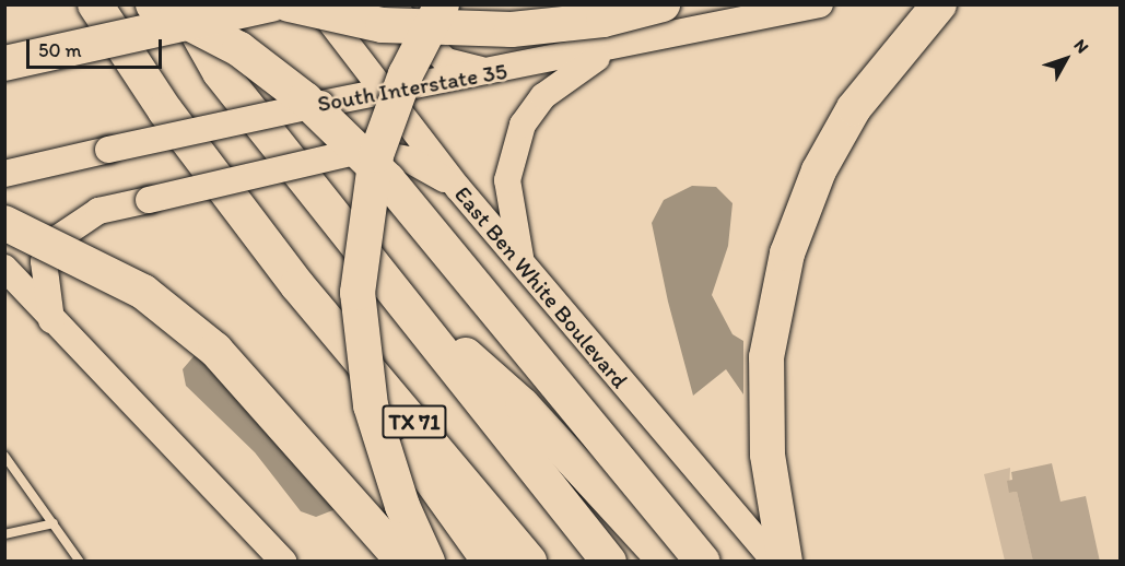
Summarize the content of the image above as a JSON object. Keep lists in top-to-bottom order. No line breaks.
{"streets":{"highway":["TX 71"],"main road":["South Interstate 35","East Ben White Boulevard"]},"crossings":[["South Interstate 35","East Ben White Boulevard"]],"scale_bar":"50 m","north":"top right"}
